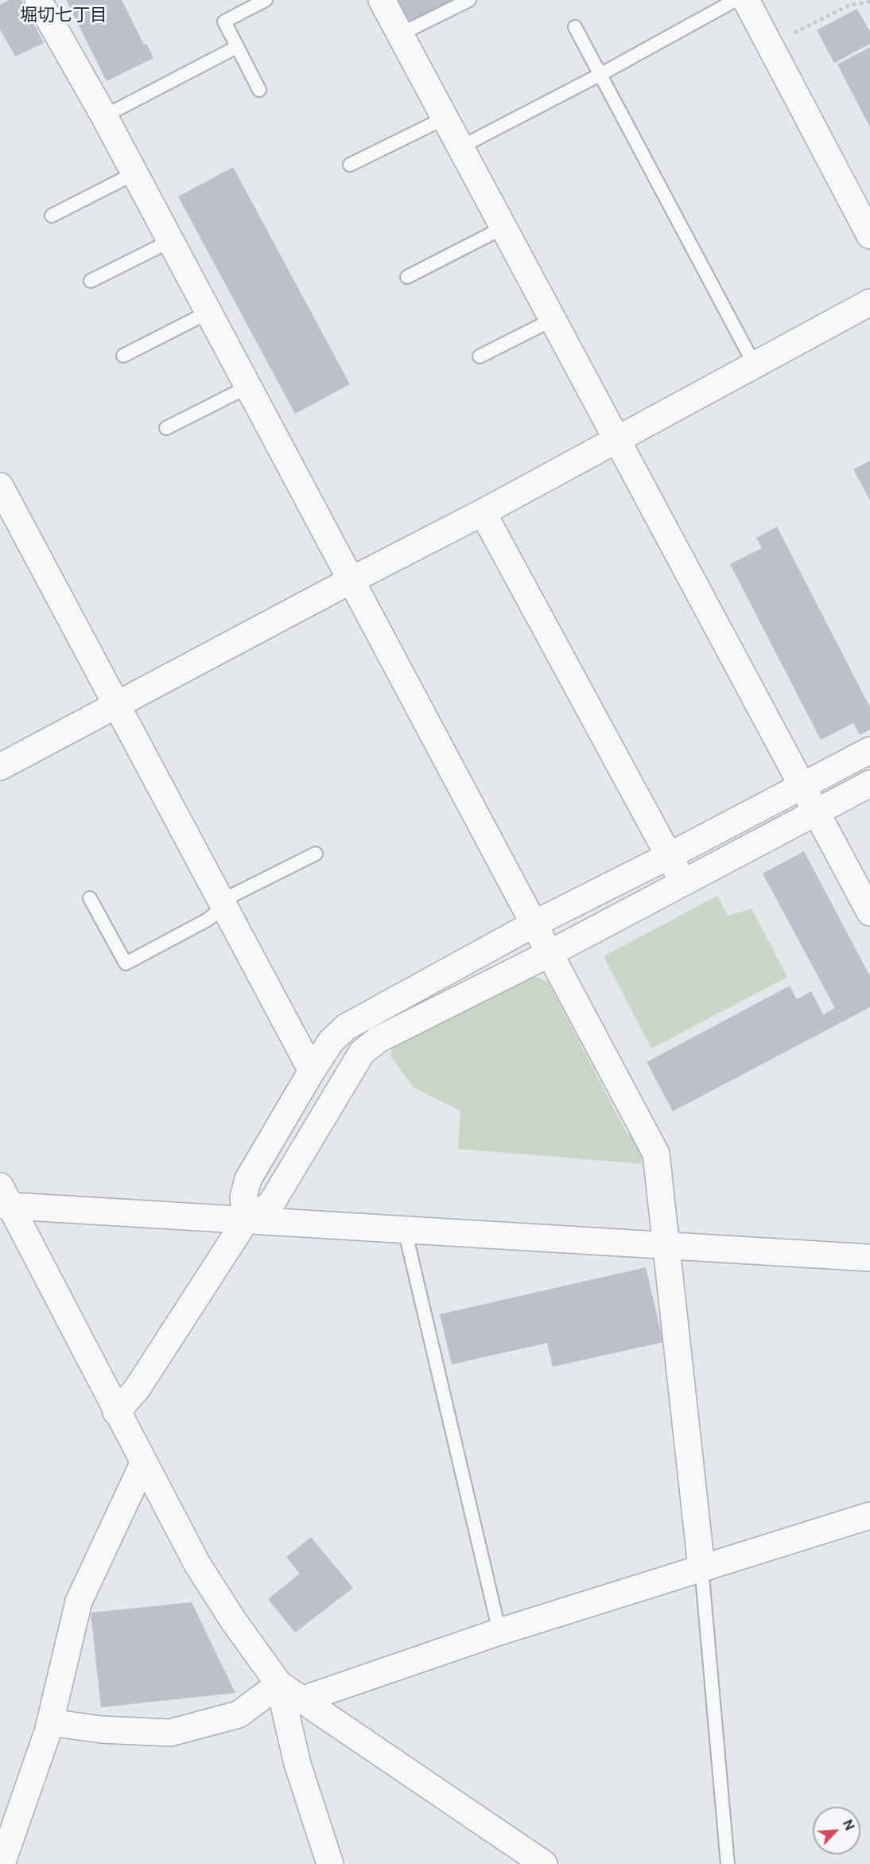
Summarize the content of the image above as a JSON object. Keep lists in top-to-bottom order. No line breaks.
{"districts":["堀切七丁目"],"north":"top right"}
